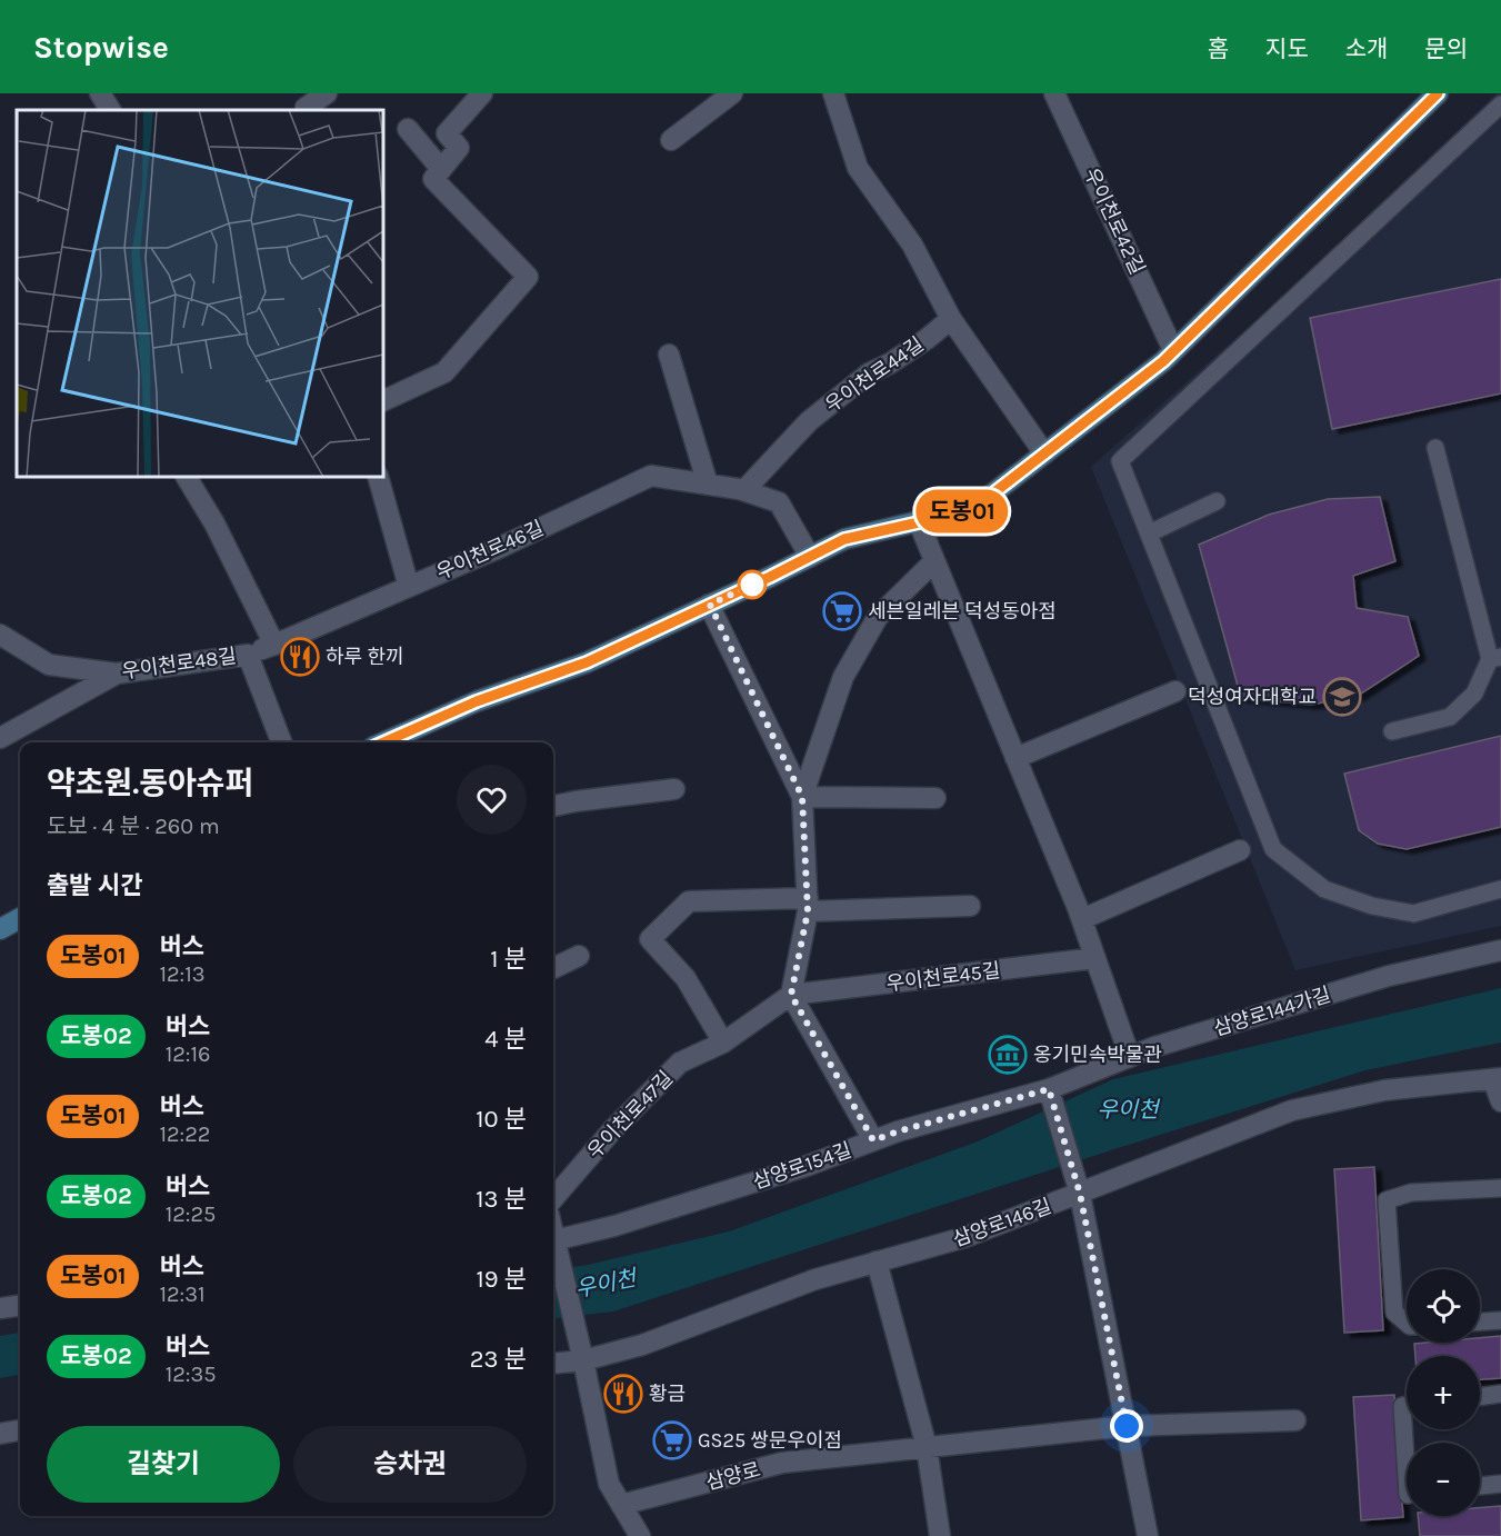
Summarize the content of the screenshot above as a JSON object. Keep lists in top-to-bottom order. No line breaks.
{"streets":{"street":["우이천로42길","우이천로44길","우이천로46길","우이천로48길","우이천로45길","삼양로144가길","우이천로47길","삼양로154길","삼양로146길","삼양로"]},"crossings":[["우이천로44길","우이천로46길"],["우이천로46길","우이천로48길"],["우이천로45길","우이천로47길"],["삼양로144가길","삼양로154길"]],"water":["우이천"],"places":{"supermarket":["세븐일레븐 덕성동아점","GS25 쌍문우이점"],"restaurant":["하루 한끼","황금"],"school or university":["덕성여자대학교"],"museum":["옹기민속박물관"]},"lines":["bus line 도봉01"],"page":{"header":"Stopwise","nav":["홈","지도","소개","문의"],"on_map":"도봉01","heading":[["약초원.동아슈퍼","도보 · 4 분 · 260 m"],"출발 시간"],"list":[{"mark":"도봉01","name":"버스","note":"12:13","value":"1 분"},{"mark":"도봉02","name":"버스","note":"12:16","value":"4 분"},{"mark":"도봉01","name":"버스","note":"12:22","value":"10 분"},{"mark":"도봉02","name":"버스","note":"12:25","value":"13 분"},{"mark":"도봉01","name":"버스","note":"12:31","value":"19 분"},{"mark":"도봉02","name":"버스","note":"12:35","value":"23 분"}],"map_buttons":["+","−"],"buttons":["길찾기","승차권"]}}
